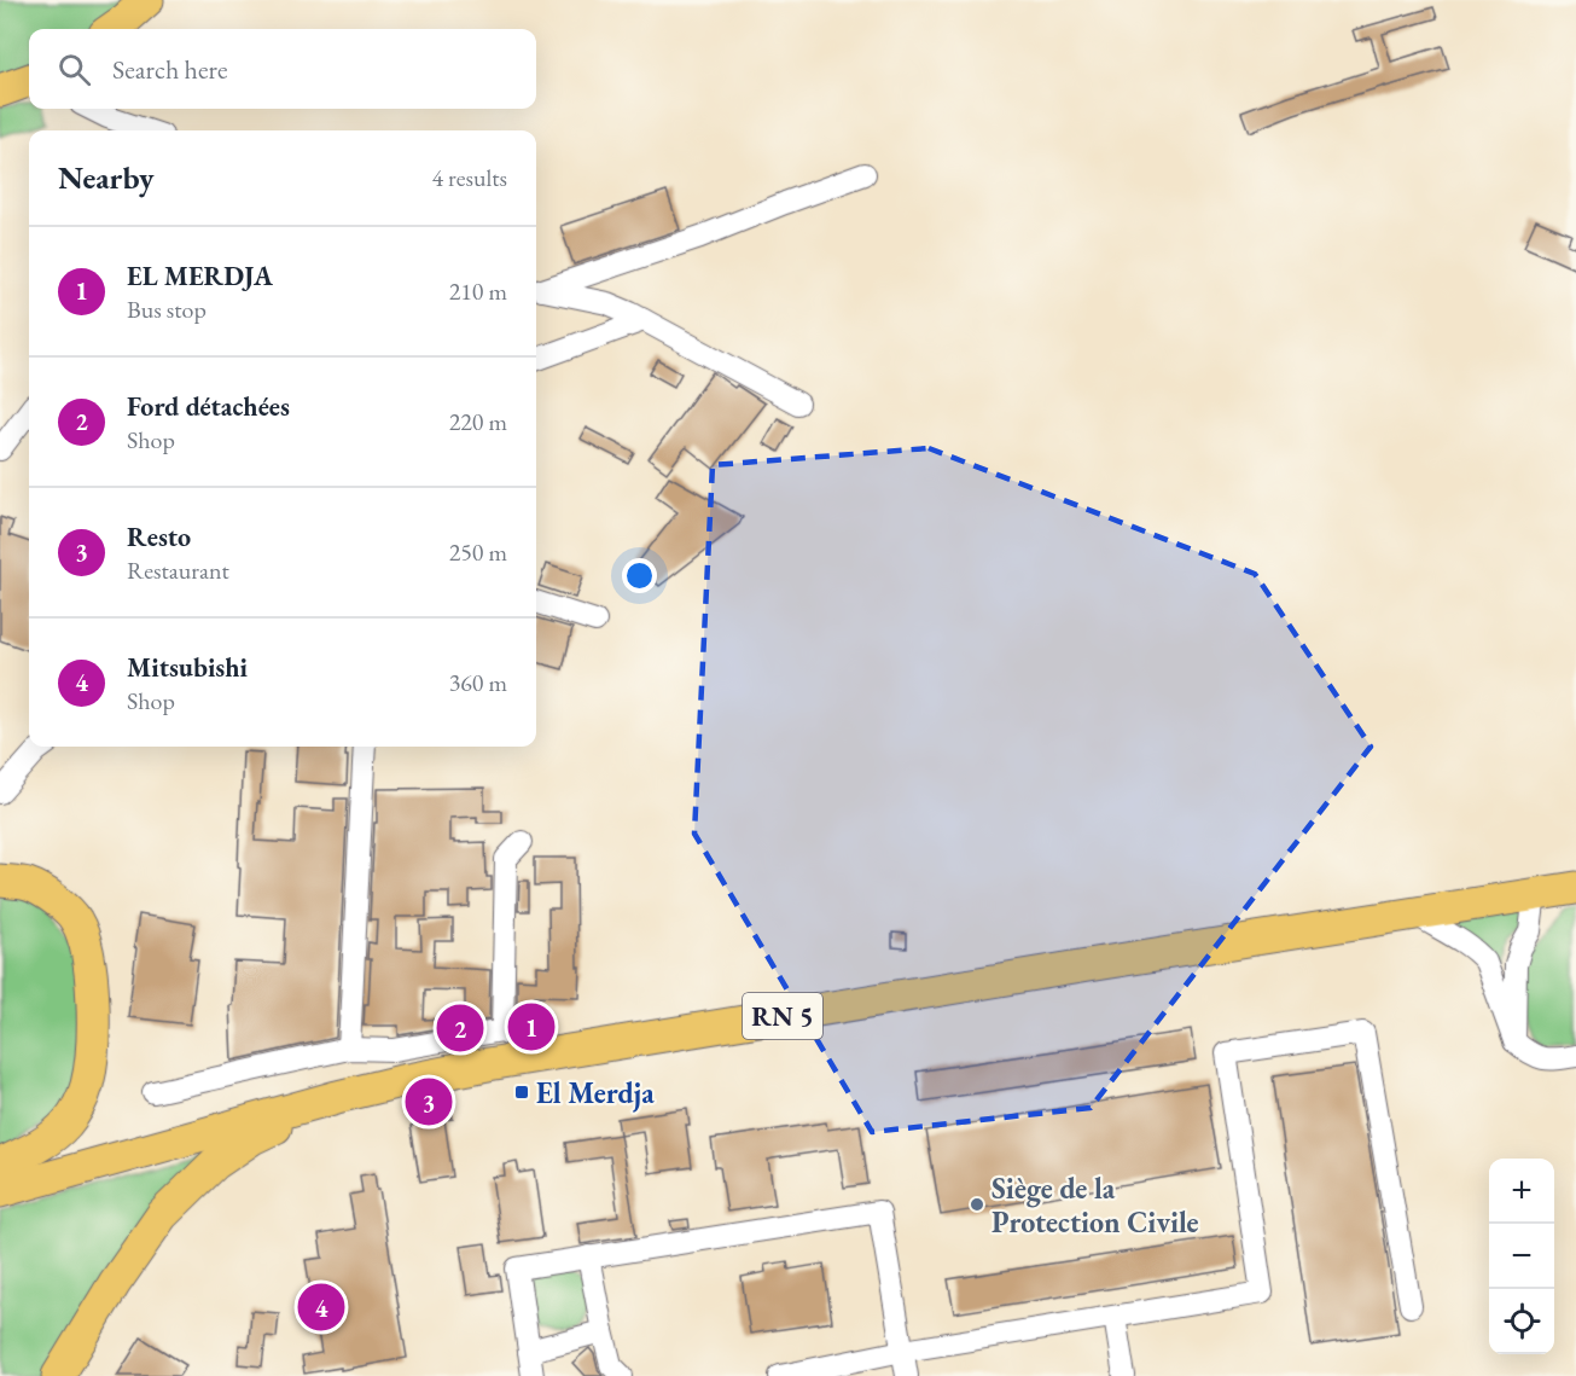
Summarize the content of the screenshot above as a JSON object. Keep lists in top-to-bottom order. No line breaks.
{"streets":{"highway":["RN 5"]},"places":{"transit":["El Merdja"],"other":["Siège de la Protection Civile"]},"page":{"search":"Search here","heading":["Nearby","4 results"],"list":[{"mark":"1","name":"EL MERDJA","note":"Bus stop","value":"210 m"},{"mark":"2","name":"Ford détachées","note":"Shop","value":"220 m"},{"mark":"3","name":"Resto","note":"Restaurant","value":"250 m"},{"mark":"4","name":"Mitsubishi","note":"Shop","value":"360 m"}],"pins":["1","2","3","4"],"map_buttons":["+","−"]}}
